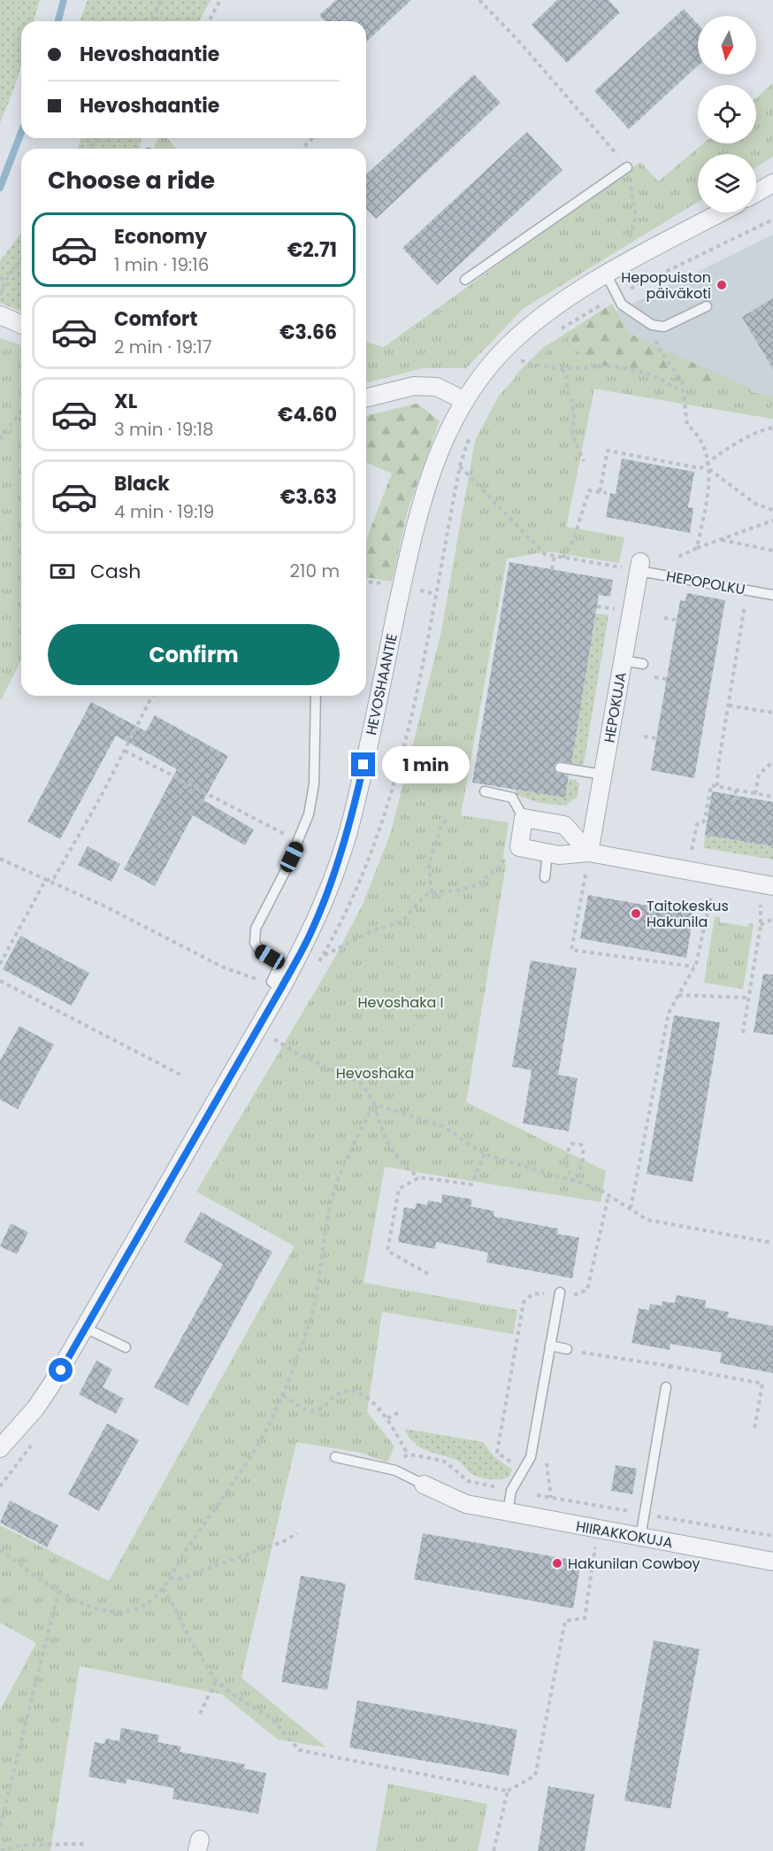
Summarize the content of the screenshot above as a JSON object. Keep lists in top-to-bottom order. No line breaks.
{"streets":{"street":["HEVOSHAANTIE","HEPOKUJA","HIIRAKKOKUJA"],"lane":["HEPOPOLKU"]},"crossings":[["HEPOPOLKU","HEPOKUJA"]],"parks":["Hevoshaka I","Hevoshaka"],"places":["Hepopuiston päiväkoti","Taitokeskus Hakunila","Hakunilan Cowboy"],"north":"bottom","page":{"banner":["Hevoshaantie","Hevoshaantie"],"heading":"Choose a ride","list":[{"name":"Economy","note":"1 min · 19:16","value":"€2.71"},{"name":"Comfort","note":"2 min · 19:17","value":"€3.66"},{"name":"XL","note":"3 min · 19:18","value":"€4.60"},{"name":"Black","note":"4 min · 19:19","value":"€3.63"}],"pay":["Cash","210 m"],"buttons":"Confirm","bubble":"1 min"}}
